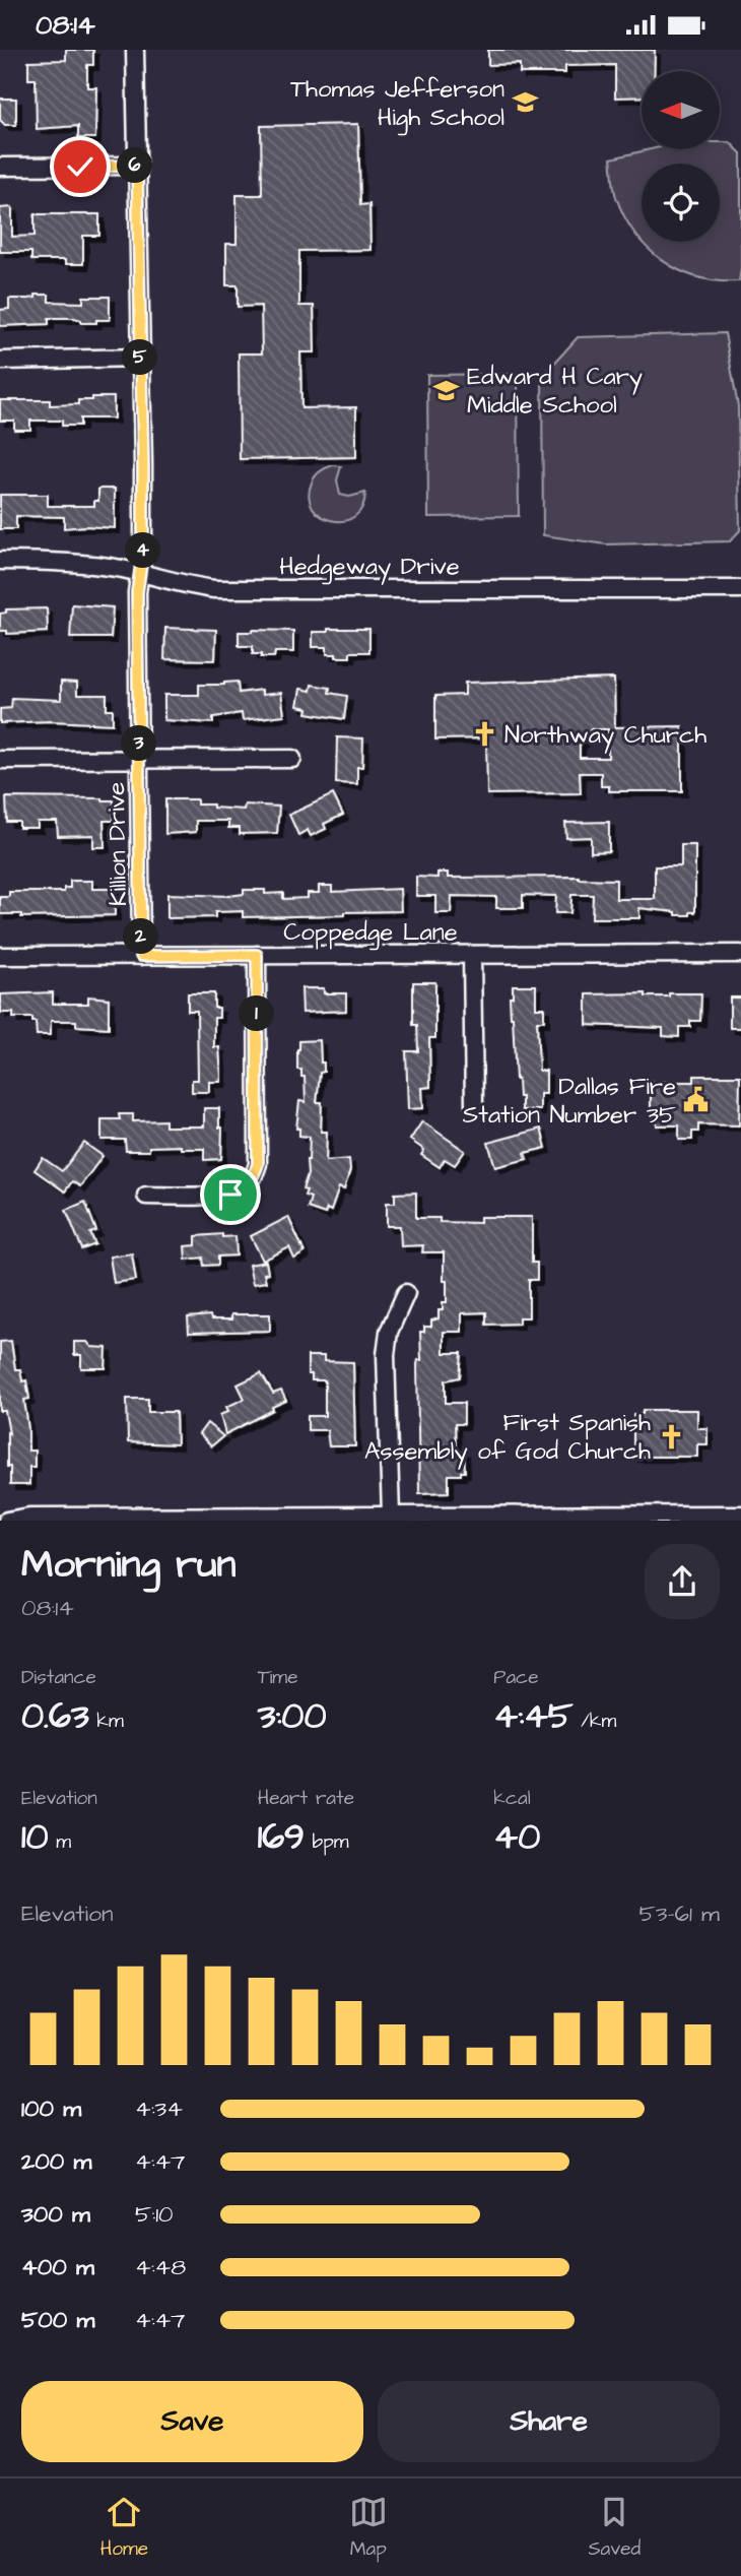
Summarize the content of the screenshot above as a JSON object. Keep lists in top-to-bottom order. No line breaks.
{"streets":{"street":["Hedgeway Drive","Killion Drive","Coppedge Lane"]},"crossings":[["Hedgeway Drive","Killion Drive"],["Killion Drive","Coppedge Lane"]],"places":{"school or university":["Thomas Jefferson High School","Edward H Cary Middle School"],"church":["Northway Church","First Spanish Assembly of God Church"],"public building":["Dallas Fire Station Number 35"]},"north":"left","page":{"status":"08:14","pins":["6","5","4","3","2","1"],"heading":["Morning run","08:14"],"stats":[["Distance","0.63 km"],["Time","3:00"],["Pace","4:45 /km"],["Elevation","10 m"],["Heart rate","169 bpm"],["kcal","40"]],"chart":["Elevation","53–61 m"],"list":[{"name":"100 m","note":"4:34"},{"name":"200 m","note":"4:47"},{"name":"300 m","note":"5:10"},{"name":"400 m","note":"4:48"},{"name":"500 m","note":"4:47"}],"buttons":["Save","Share"],"tabs":["Home","Map","Saved"]}}
